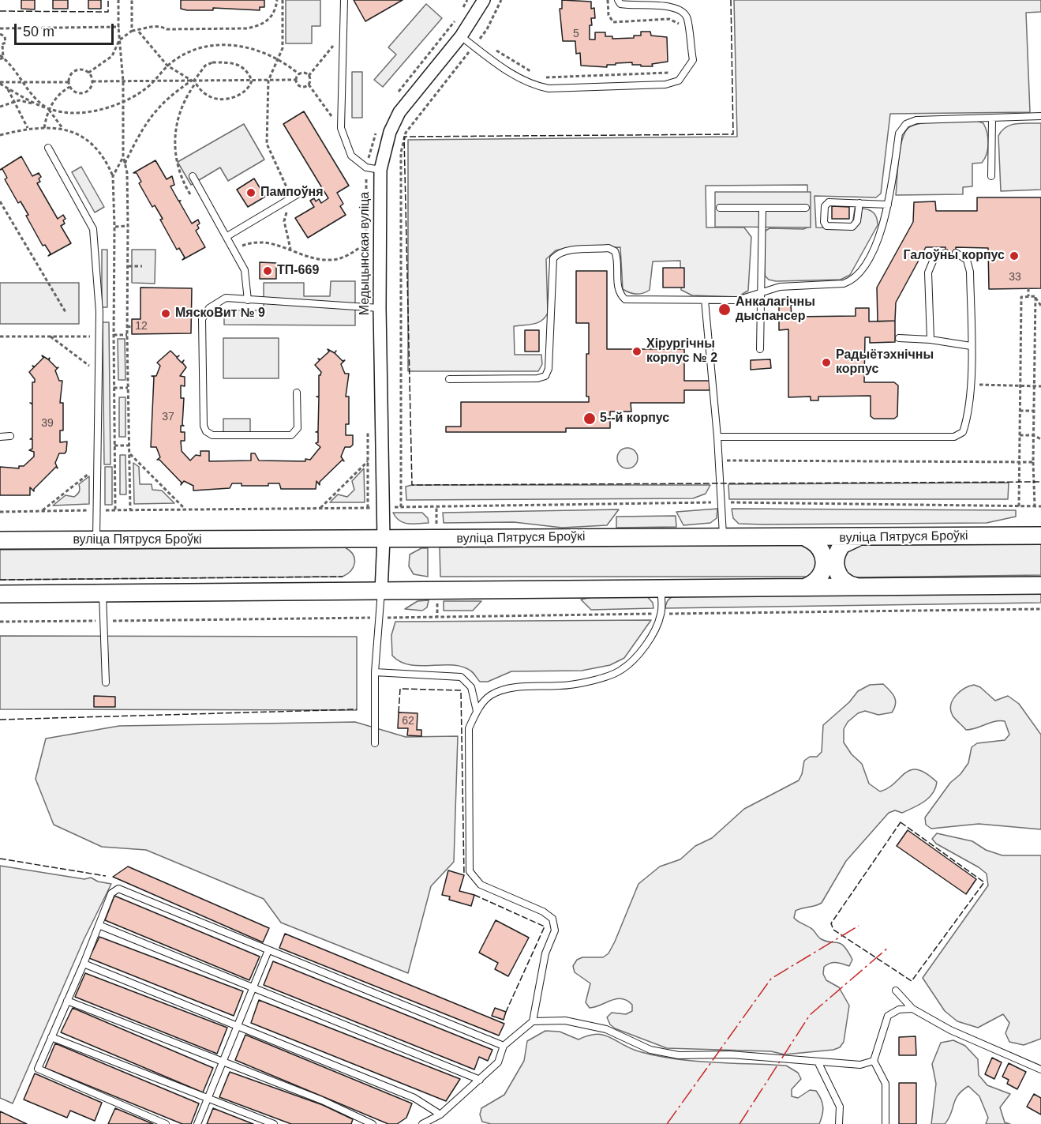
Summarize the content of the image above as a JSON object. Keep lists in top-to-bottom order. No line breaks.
{"streets":{"main road":["вуліца Пятруся Броўкі"],"street":["Медыцынская вуліца"]},"crossings":[["Медыцынская вуліца","вуліца Пятруся Броўкі"]],"places":["Пампоўня","Галоўны корпус","ТП-669","Анкалагічны дыспансер","МяскоВит № 9","Хірургічны корпус № 2","Радыётэхнічны корпус","5--й корпус"],"house_numbers":["5","33","12","37","39","62"],"scale_bar":"50 m"}
